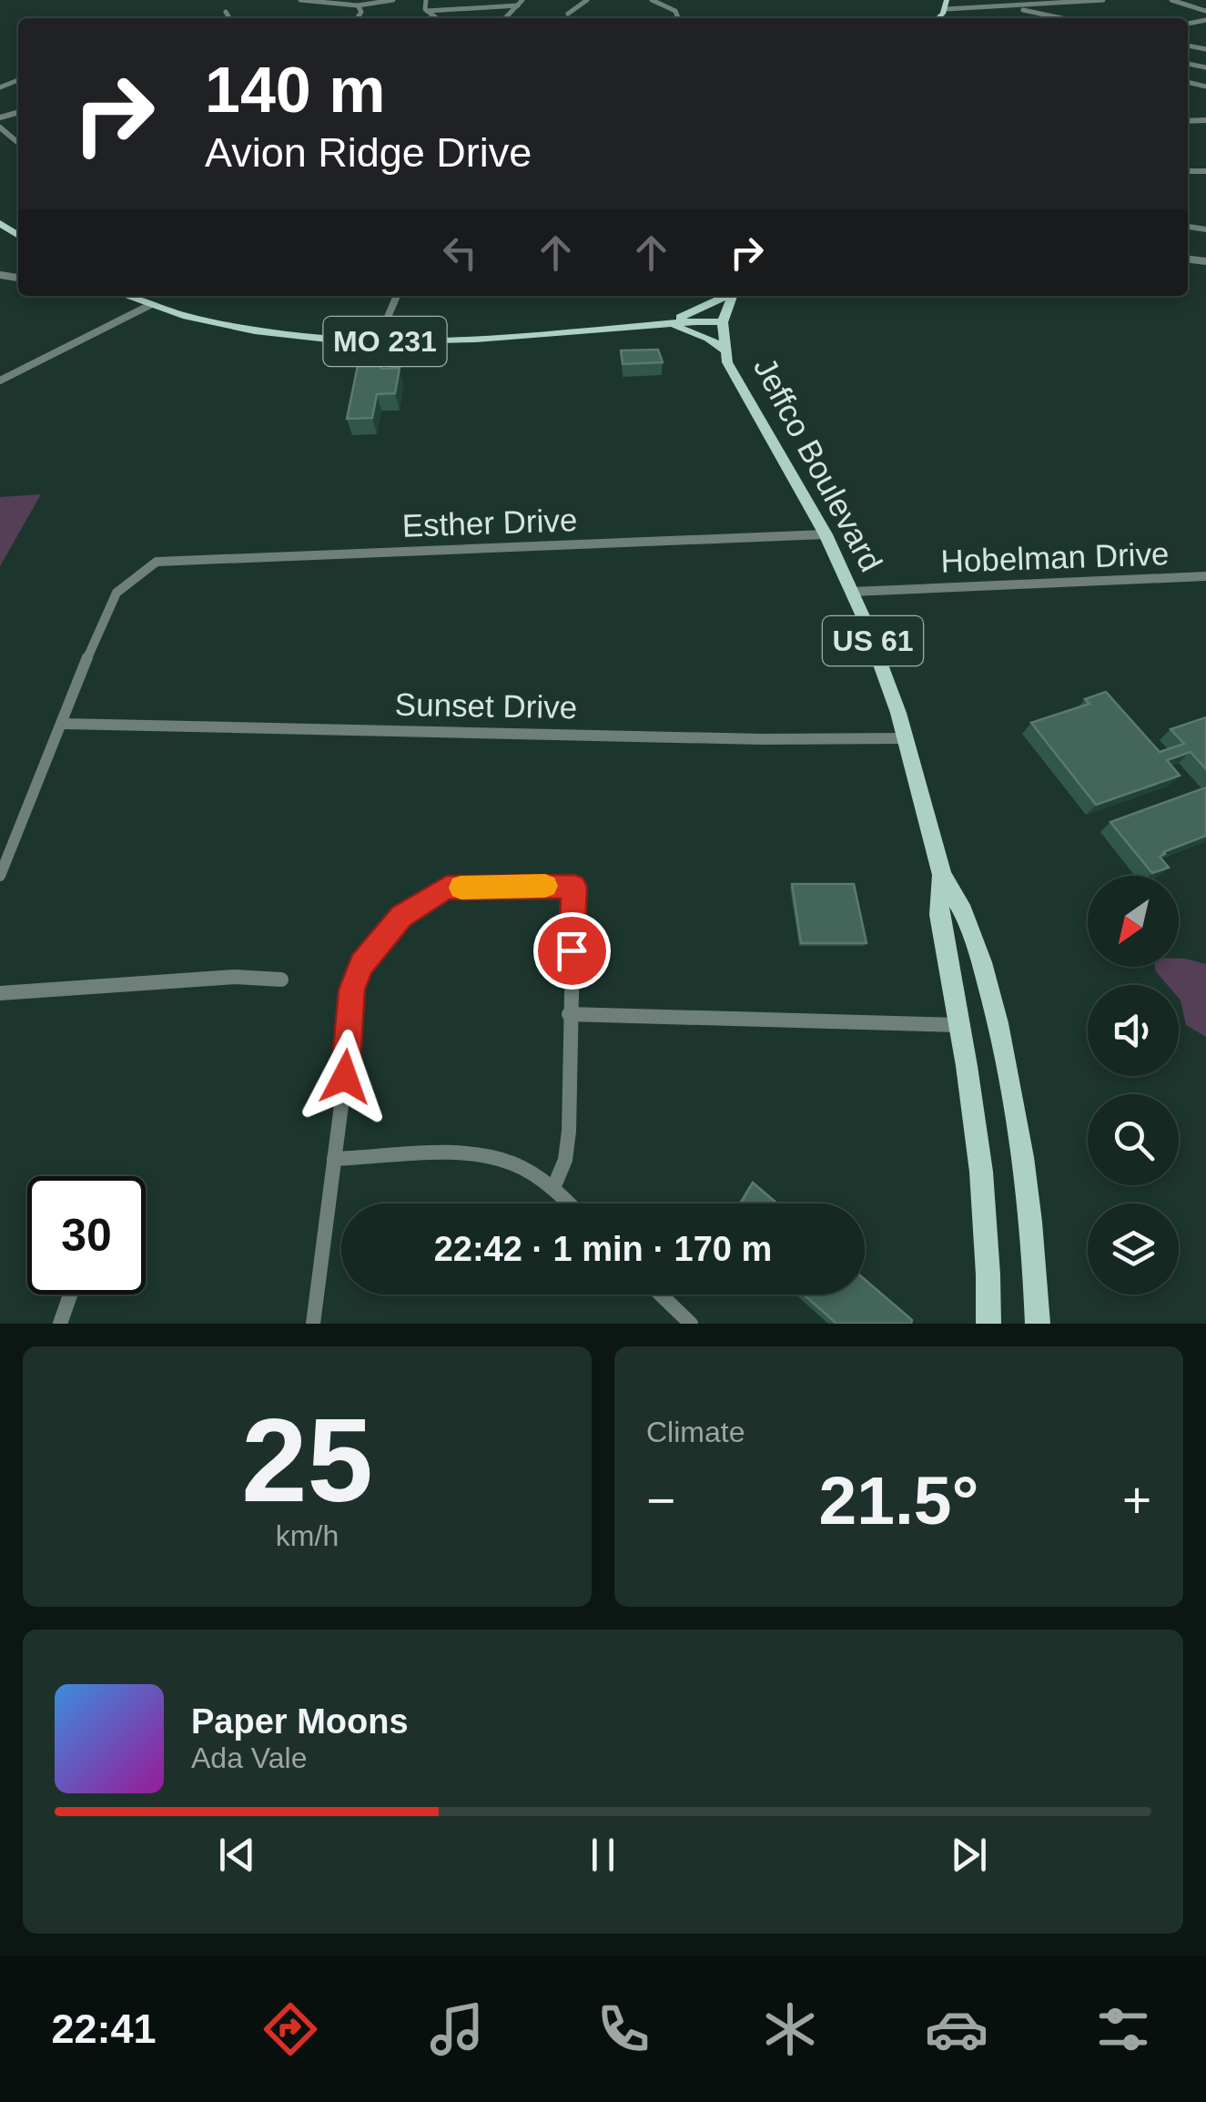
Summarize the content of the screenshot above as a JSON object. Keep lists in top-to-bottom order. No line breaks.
{"streets":{"main road":["MO 231","Jeffco Boulevard","US 61"],"street":["Esther Drive","Hobelman Drive","Sunset Drive"]},"crossings":[["MO 231","Jeffco Boulevard"],["Jeffco Boulevard","Esther Drive"],["Jeffco Boulevard","Hobelman Drive"],["Jeffco Boulevard","Sunset Drive"],["Esther Drive","Sunset Drive"]],"north":"bottom left","page":{"turn":["140 m","Avion Ridge Drive"],"limit":"30","trip":"22:42 · 1 min · 170 m","tile":[["25","km/h"],"Climate"],"heat":["−","21.5°","+"],"song":["Paper Moons","Ada Vale"],"tabs":"22:41"}}
